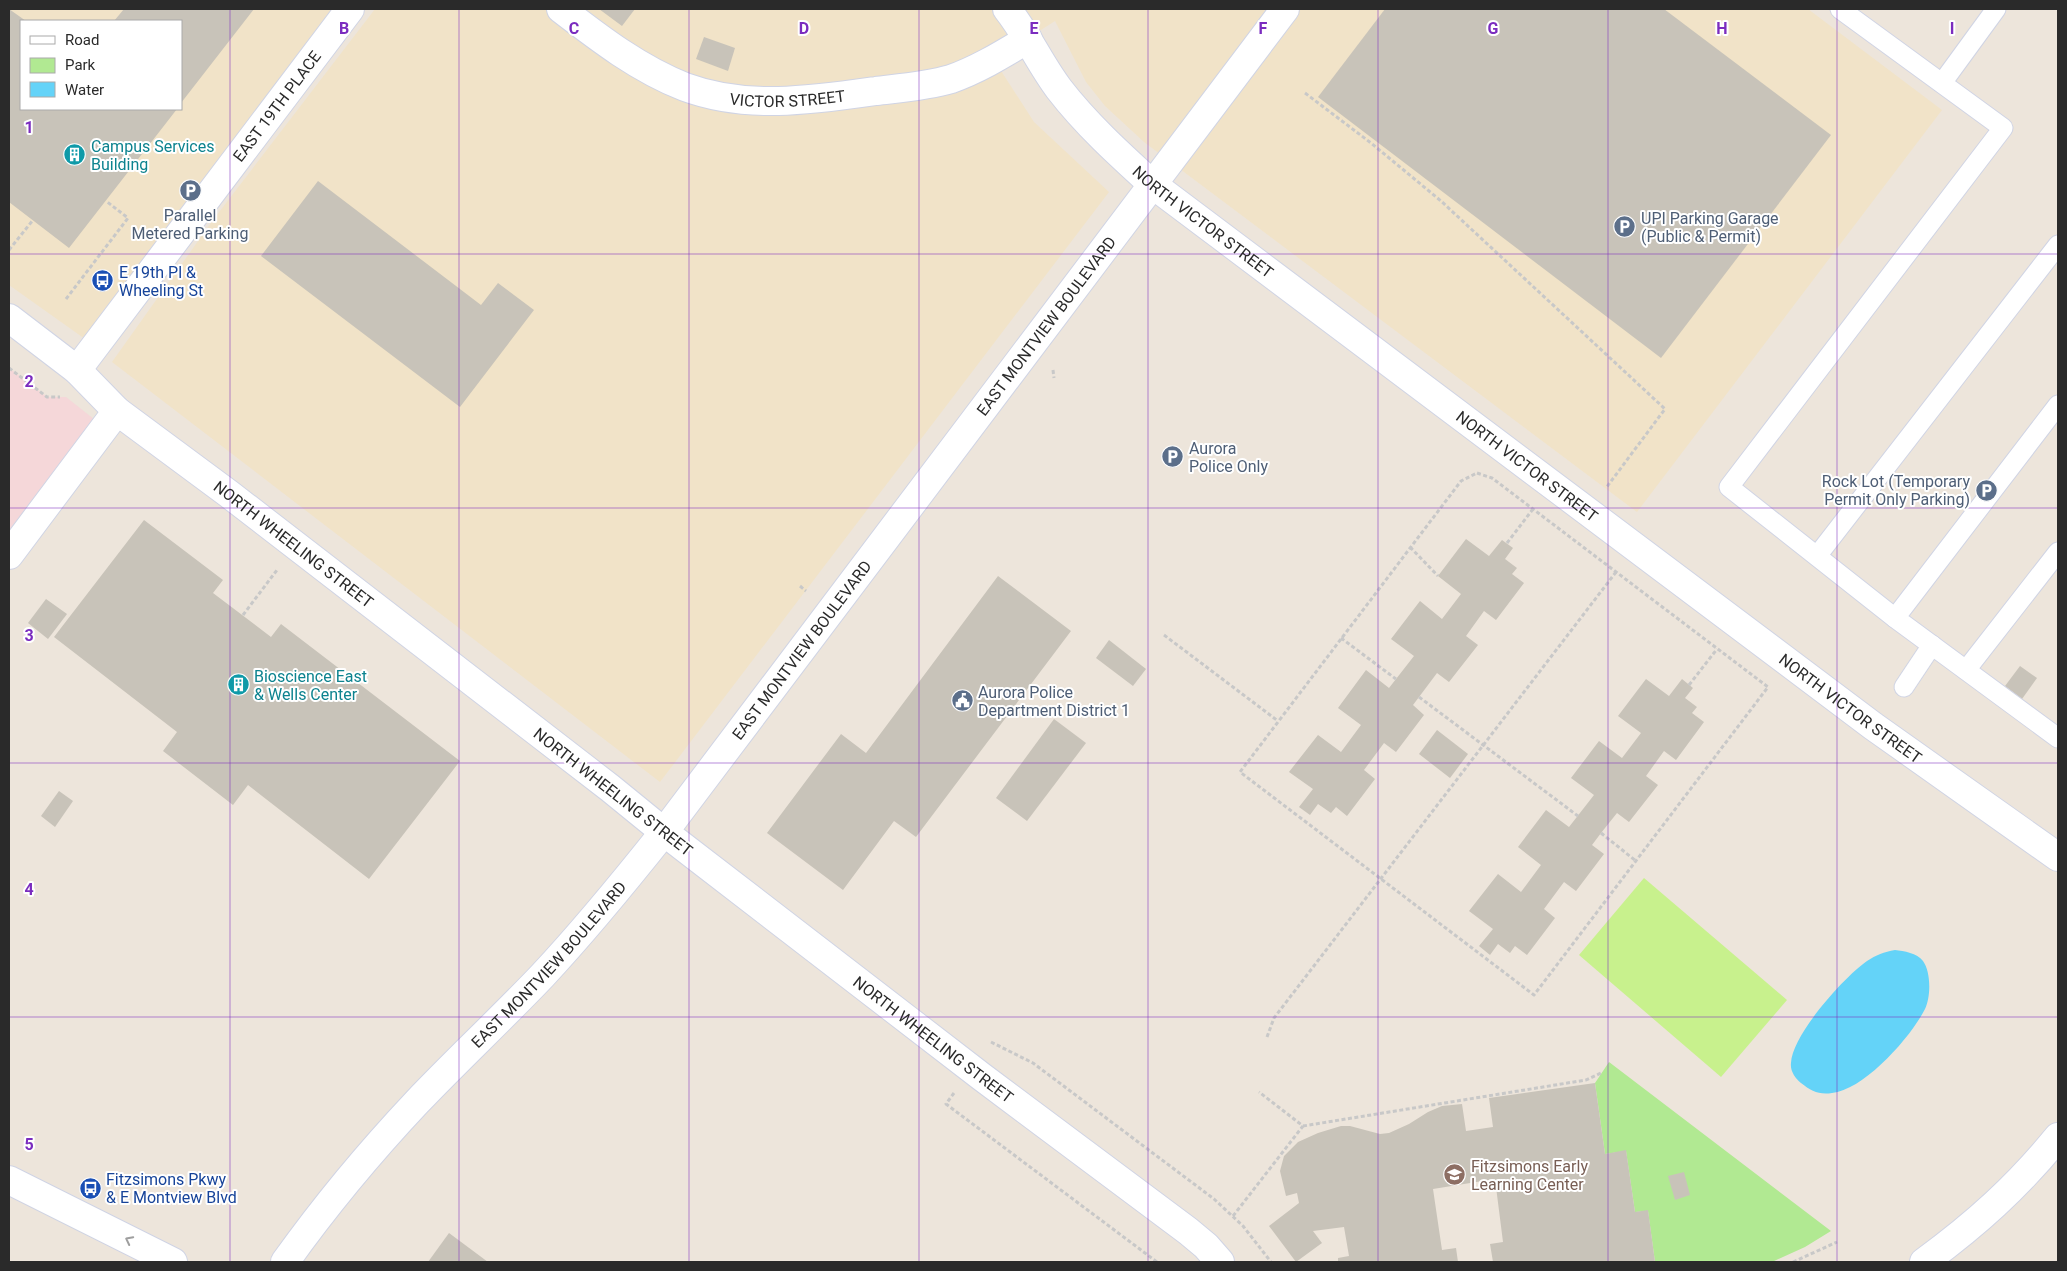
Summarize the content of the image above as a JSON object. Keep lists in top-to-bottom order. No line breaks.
{"streets":{"street":["VICTOR STREET","EAST 19TH PLACE","NORTH VICTOR STREET","EAST MONTVIEW BOULEVARD","NORTH WHEELING STREET"]},"crossings":[["VICTOR STREET","NORTH VICTOR STREET"],["EAST 19TH PLACE","NORTH WHEELING STREET"],["NORTH VICTOR STREET","EAST MONTVIEW BOULEVARD"],["EAST MONTVIEW BOULEVARD","NORTH WHEELING STREET"]],"places":{"building":["Campus Services Building","Bioscience East & Wells Center"],"parking":["Parallel Metered Parking","UPI Parking Garage (Public & Permit)","Aurora Police Only","Rock Lot (Temporary Permit Only Parking)"],"bus stop":["E 19th Pl & Wheeling St","Fitzsimons Pkwy & E Montview Blvd"],"public building":["Aurora Police Department District 1"],"school or university":["Fitzsimons Early Learning Center"]},"legend":["Road","Park","Water"],"grid":{"columns":["B","C","D","E","F","G","H","I"],"rows":["1","2","3","4","5"]}}
